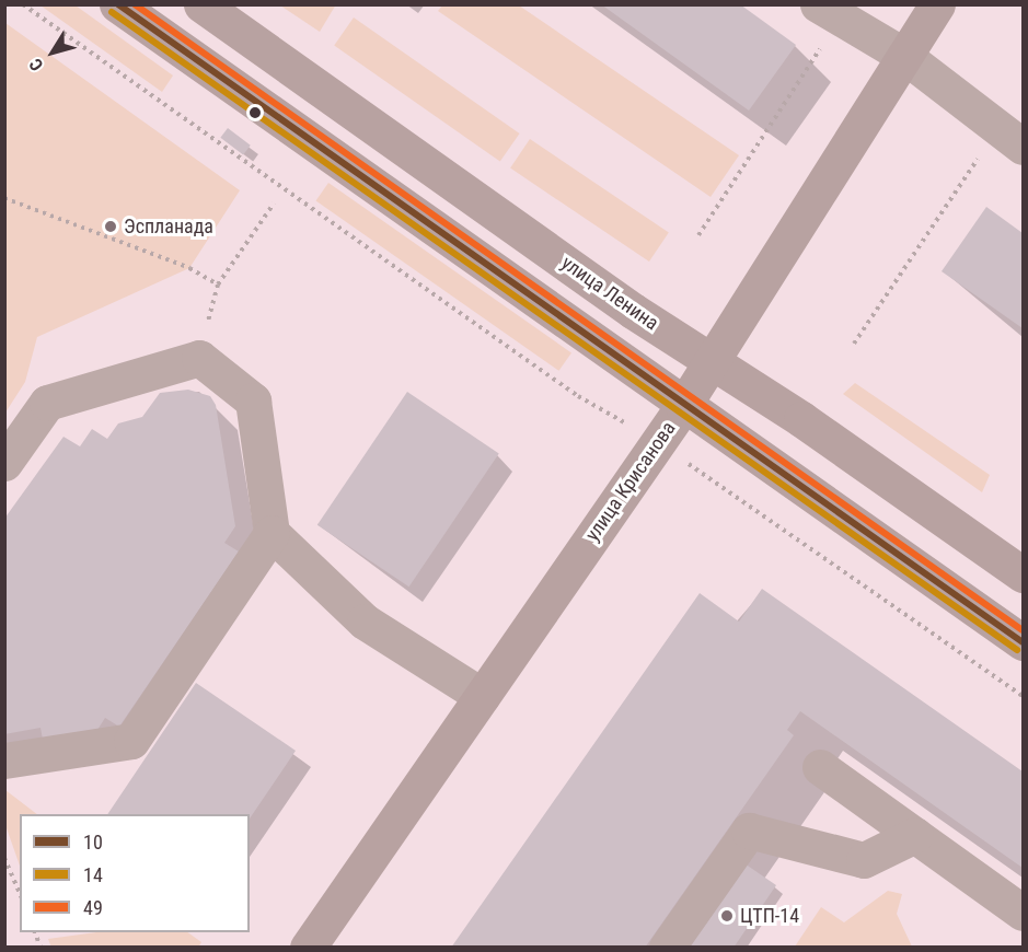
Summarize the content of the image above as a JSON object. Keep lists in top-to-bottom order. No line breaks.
{"streets":{"main road":["улица Ленина","улица Крисанова"]},"crossings":[["улица Ленина","улица Крисанова"]],"places":["Эспланада","ЦТП-14"],"lines":["transit line 10","transit line 49","transit line 14"],"legend":["10","14","49"],"north":"bottom left"}
